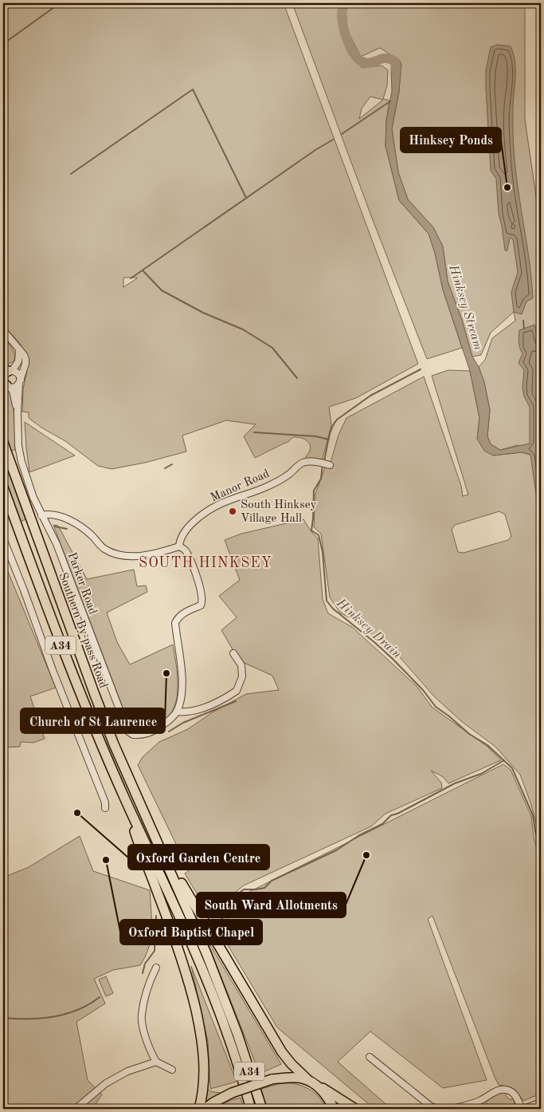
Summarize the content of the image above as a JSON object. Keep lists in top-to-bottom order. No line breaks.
{"streets":{"highway":["Southern By-pass Road","A34"],"street":["Manor Road","Parker Road"]},"crossings":[["Southern By-pass Road","A34"]],"districts":["SOUTH HINKSEY"],"water":["Hinksey Stream","Hinksey Drain"],"places":["Hinksey Ponds","South Hinksey Village Hall","Church of St Laurence","Oxford Garden Centre","South Ward Allotments","Oxford Baptist Chapel"]}
